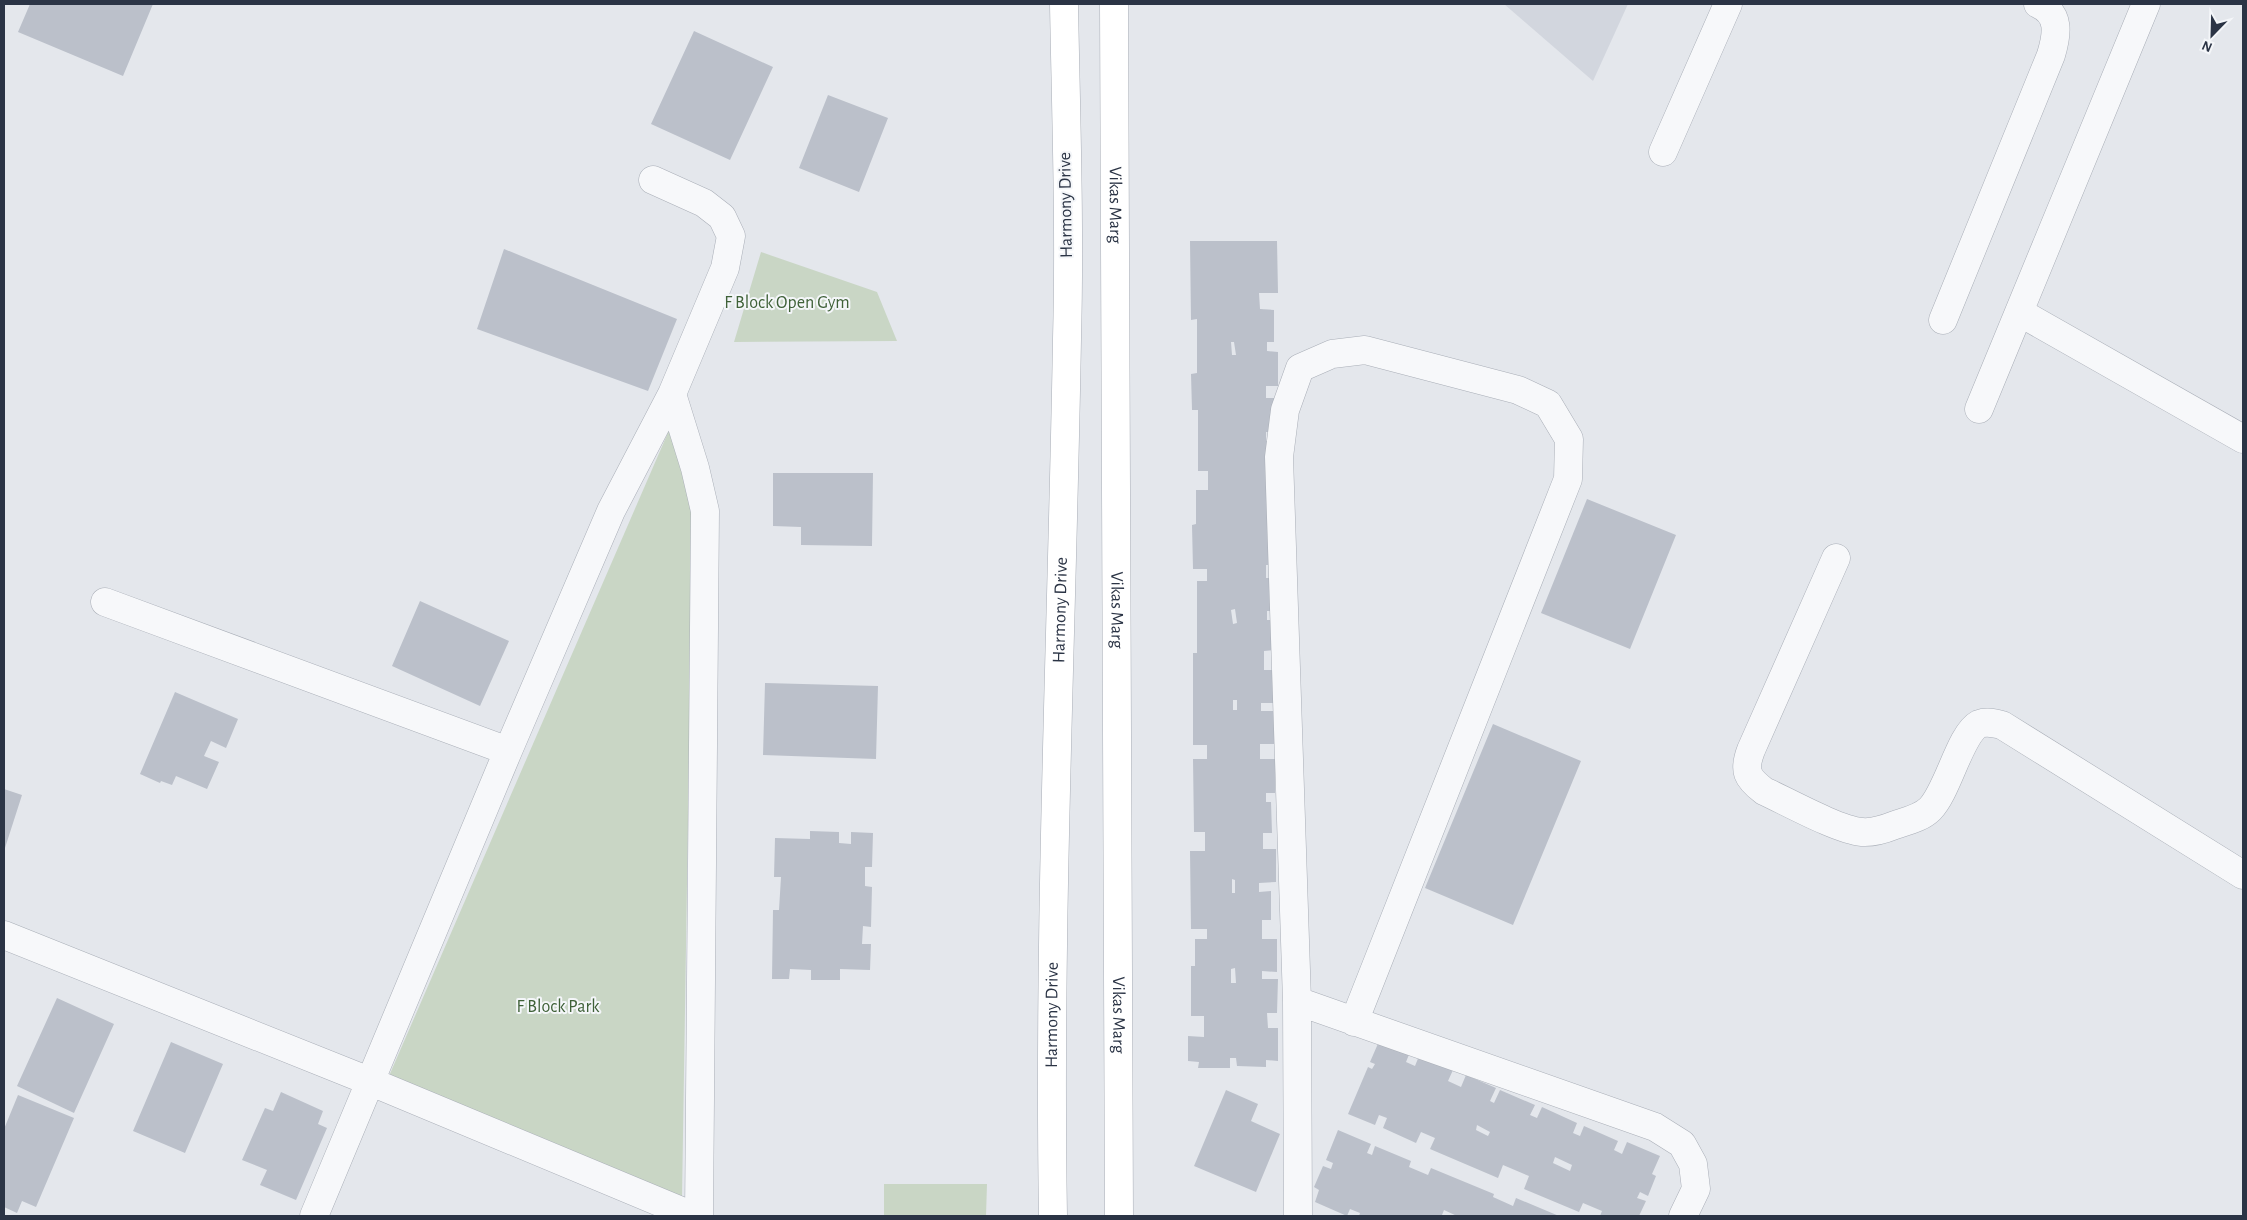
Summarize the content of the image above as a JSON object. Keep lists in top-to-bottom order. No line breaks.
{"streets":{"main road":["Harmony Drive","Vikas Marg"]},"parks":["F Block Open Gym","F Block Park"],"north":"bottom left"}
